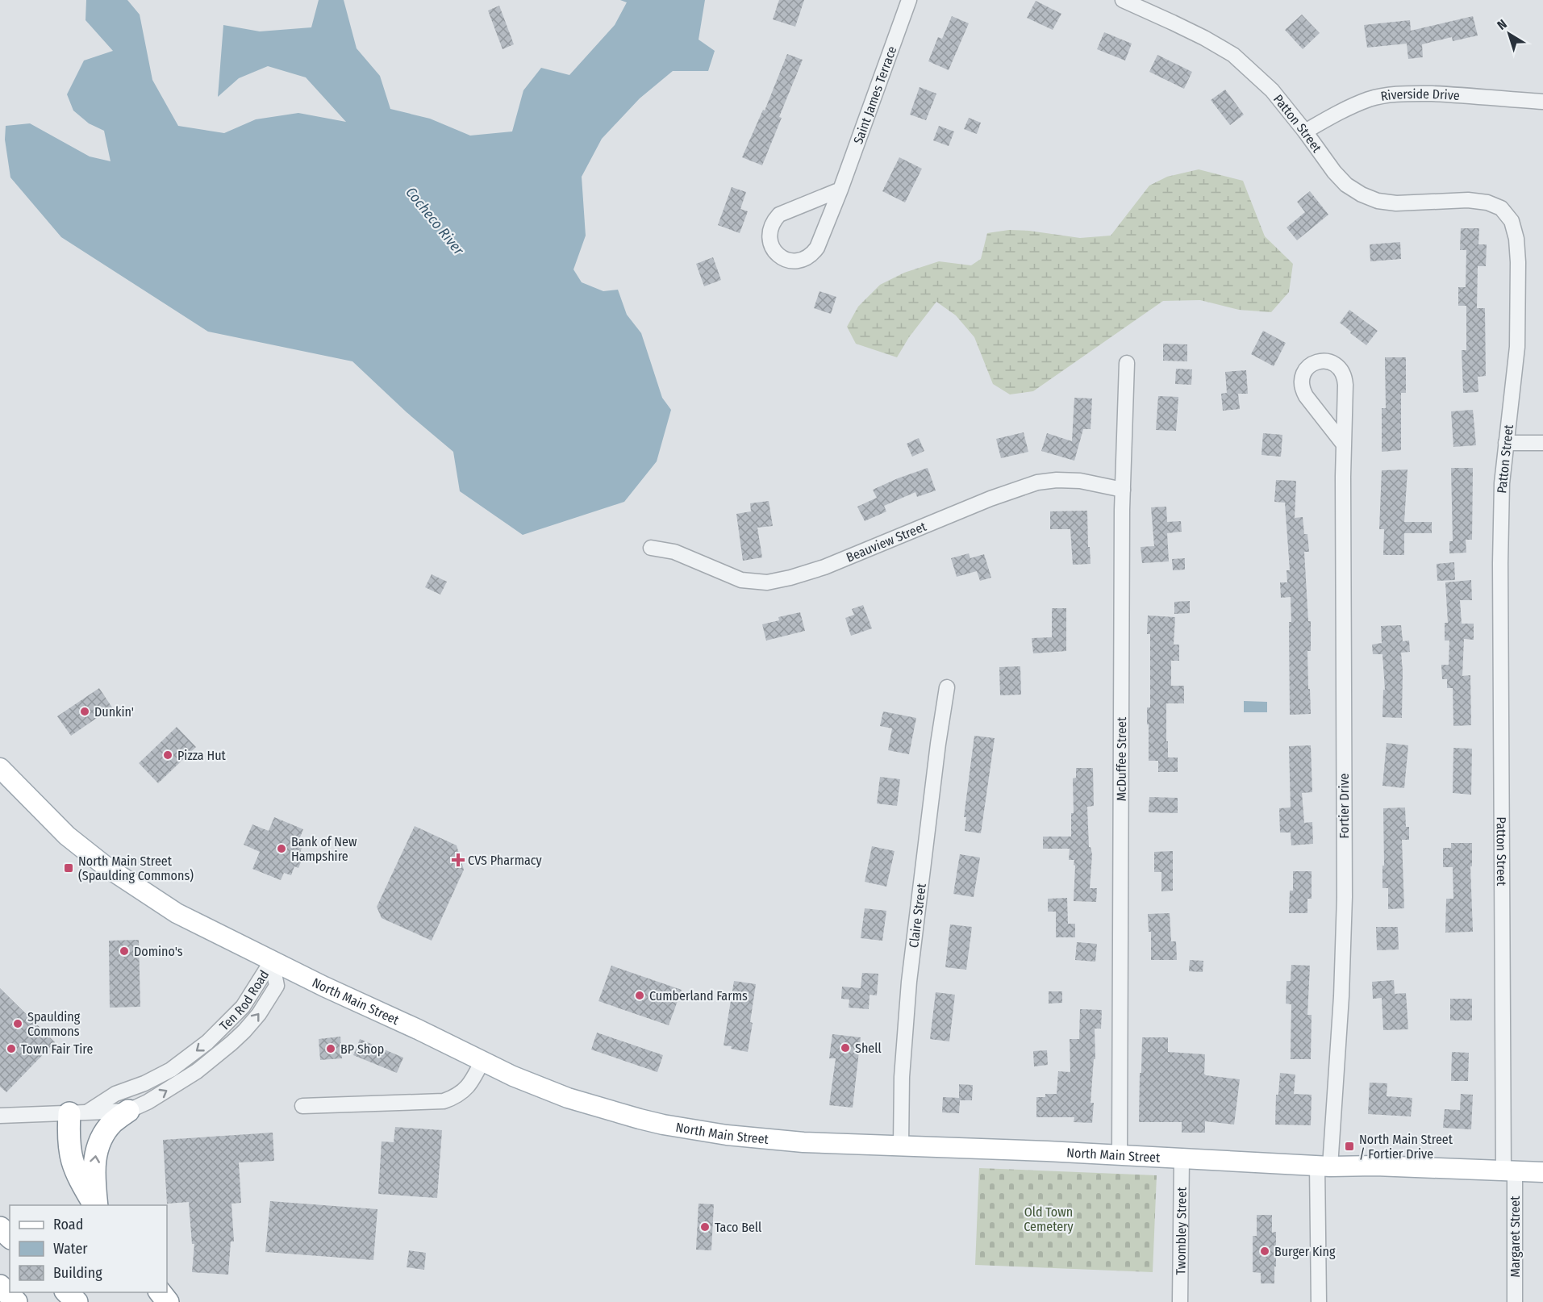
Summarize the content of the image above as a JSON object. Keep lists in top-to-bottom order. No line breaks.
{"streets":{"main road":["North Main Street"],"street":["Saint James Terrace","Riverside Drive","Patton Street","Beauview Street","McDuffee Street","Fortier Drive","Claire Street","Ten Rod Road","Twombley Street","Margaret Street"]},"crossings":[["Riverside Drive","Patton Street"],["Patton Street","North Main Street"],["Patton Street","Margaret Street"],["Beauview Street","McDuffee Street"],["McDuffee Street","North Main Street"],["Fortier Drive","North Main Street"],["Claire Street","North Main Street"],["Ten Rod Road","North Main Street"],["North Main Street","Twombley Street"],["North Main Street","Margaret Street"]],"water":["Cocheco River"],"parks":["Old Town Cemetery"],"places":{"other":["Dunkin'","Pizza Hut","Bank of New Hampshire","Domino's","Cumberland Farms","Spaulding Commons","Shell","Town Fair Tire","BP Shop","Taco Bell","Burger King"],"health":["CVS Pharmacy"],"transit":["North Main Street (Spaulding Commons)","North Main Street / Fortier Drive"]},"legend":["Road","Water","Building"],"north":"top left"}
